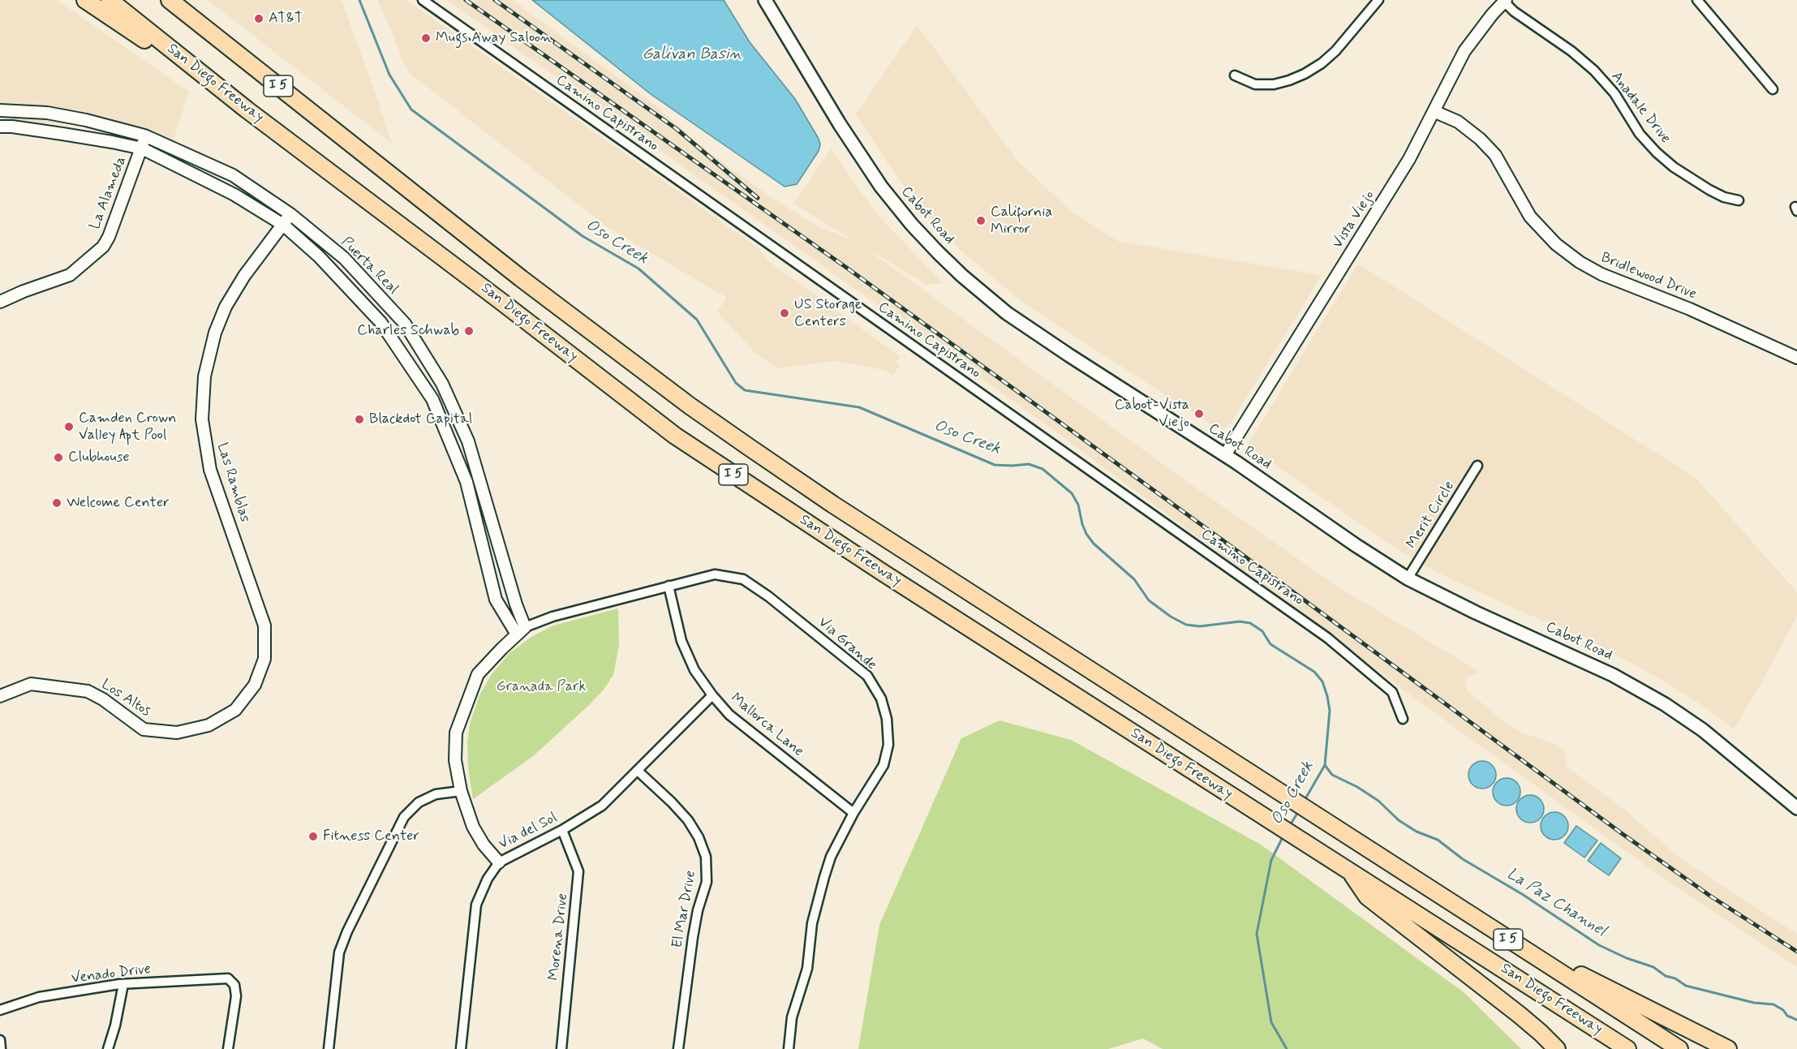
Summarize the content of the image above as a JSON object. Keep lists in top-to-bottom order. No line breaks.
{"streets":{"highway":["San Diego Freeway","I 5"],"main road":["Cabot Road"],"street":["Anadale Drive","Camino Capistrano","La Alameda","Vista Viejo","Puerta Real","Bridlewood Drive","Las Ramblas","Merit Circle","Via Grande","Los Altos","Mallorca Lane","Via del Sol","El Mar Drive","Morena Drive","Venado Drive"]},"crossings":[["Anadale Drive","Vista Viejo"],["La Alameda","Puerta Real"],["Cabot Road","Vista Viejo"],["Cabot Road","Merit Circle"],["Vista Viejo","Bridlewood Drive"],["Puerta Real","Las Ramblas"],["Puerta Real","Via Grande"],["Las Ramblas","Los Altos"],["Via Grande","Mallorca Lane"],["Mallorca Lane","Via del Sol"],["Via del Sol","El Mar Drive"],["Via del Sol","Morena Drive"]],"water":["Galivan Basin","Oso Creek","La Paz Channel"],"parks":["Granada Park"],"places":["AT&T","Mugs Away Saloon","California Mirror","US Storage Centers","Charles Schwab","Cabot-Vista Viejo","Blackdot Capital","Camden Crown Valley Apt Pool","Clubhouse","Welcome Center","Fitness Center"]}
